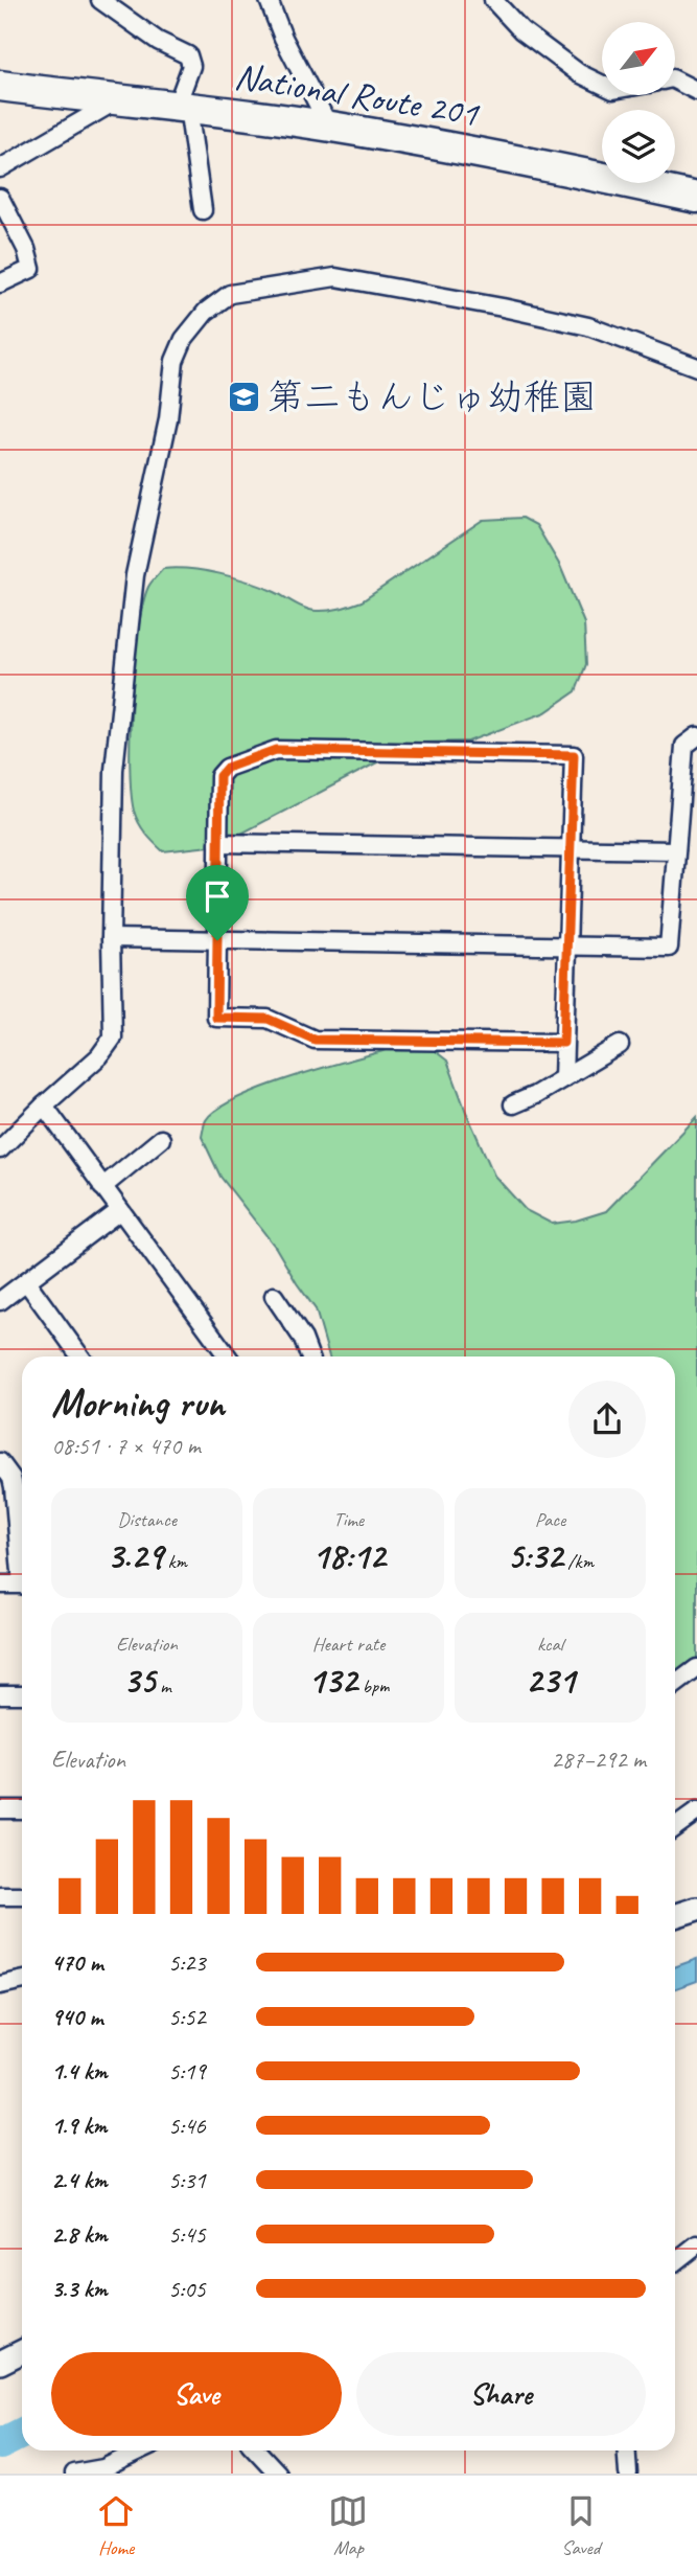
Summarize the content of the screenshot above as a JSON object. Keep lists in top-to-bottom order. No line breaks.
{"streets":{"highway":["National Route 201"]},"places":{"school or university":["第二もんじゅ幼稚園"]},"north":"top right","page":{"heading":["Morning run","08:51 · 7 × 470 m"],"stats":[["Distance","3.29 km"],["Time","18:12"],["Pace","5:32 /km"],["Elevation","35 m"],["Heart rate","132 bpm"],["kcal","231"]],"chart":["Elevation","287–292 m"],"list":[{"name":"470 m","note":"5:23"},{"name":"940 m","note":"5:52"},{"name":"1.4 km","note":"5:19"},{"name":"1.9 km","note":"5:46"},{"name":"2.4 km","note":"5:31"},{"name":"2.8 km","note":"5:45"},{"name":"3.3 km","note":"5:05"}],"buttons":["Save","Share"],"tabs":["Home","Map","Saved"]}}
